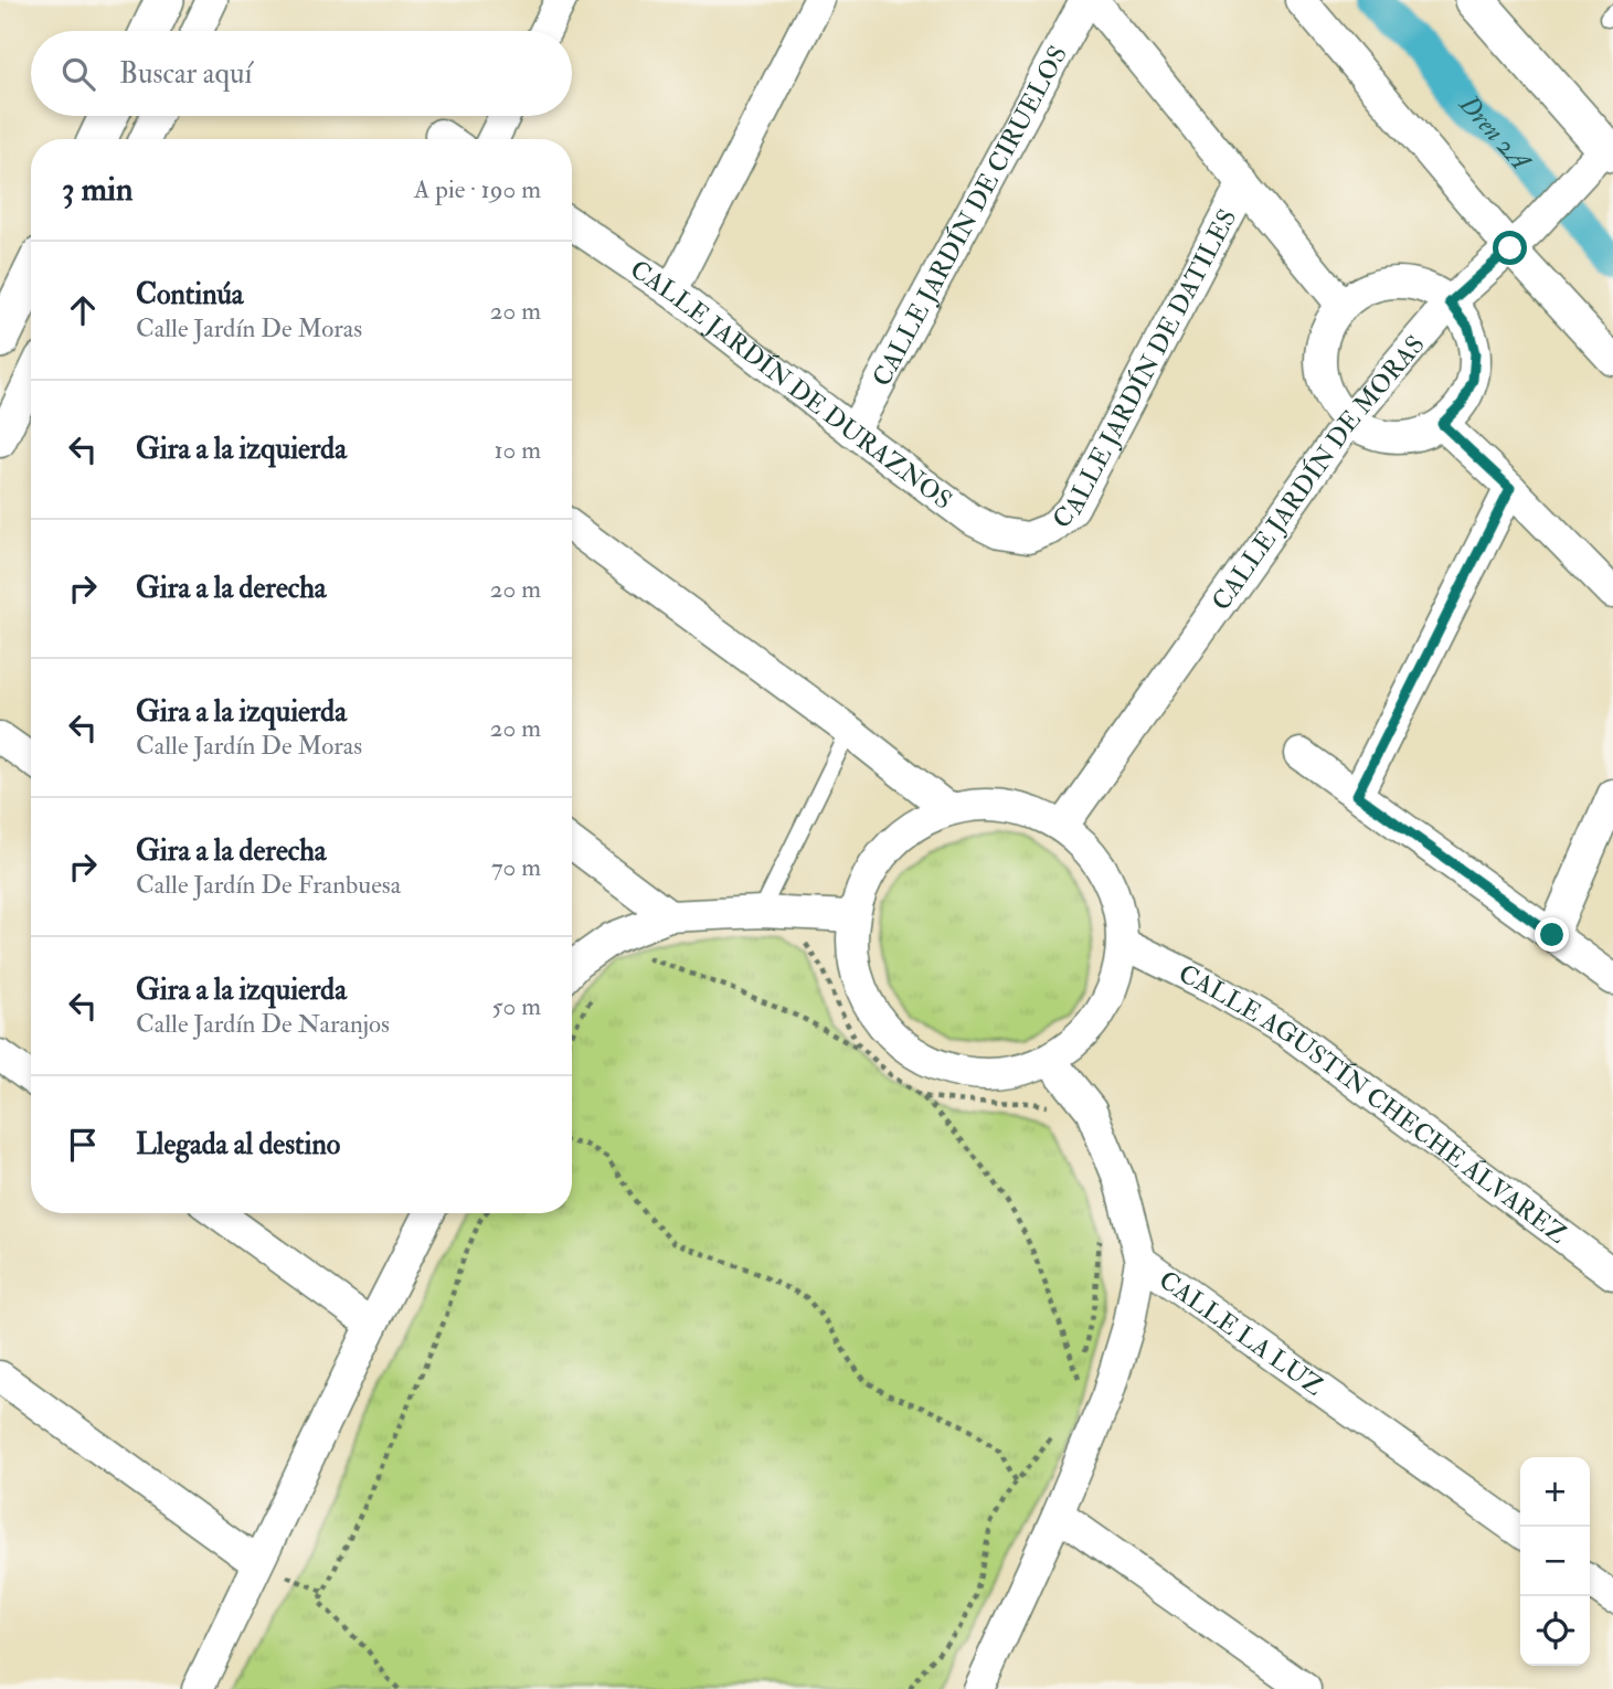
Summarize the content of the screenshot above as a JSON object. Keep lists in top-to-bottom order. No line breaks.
{"streets":{"street":["CALLE JARDÍN DE CIRUELOS","CALLE JARDÍN DE DATILES","CALLE JARDÍN DE DURAZNOS","CALLE JARDÍN DE MORAS","CALLE AGUSTÍN CHECHE ÁLVAREZ","CALLE LA LUZ"]},"crossings":[["CALLE JARDÍN DE CIRUELOS","CALLE JARDÍN DE DURAZNOS"],["CALLE JARDÍN DE DATILES","CALLE JARDÍN DE DURAZNOS"],["CALLE JARDÍN DE MORAS","CALLE AGUSTÍN CHECHE ÁLVAREZ"],["CALLE JARDÍN DE MORAS","CALLE LA LUZ"],["CALLE AGUSTÍN CHECHE ÁLVAREZ","CALLE LA LUZ"]],"water":["Dren 2A"],"page":{"search":"Buscar aquí","heading":["3 min","A pie · 190 m"],"list":[["Continúa","Calle Jardín De Moras","20 m"],["Gira a la izquierda","10 m"],["Gira a la derecha","20 m"],["Gira a la izquierda","Calle Jardín De Moras","20 m"],["Gira a la derecha","Calle Jardín De Franbuesa","70 m"],["Gira a la izquierda","Calle Jardín De Naranjos","50 m"],"Llegada al destino"],"map_buttons":["+","−"]}}
